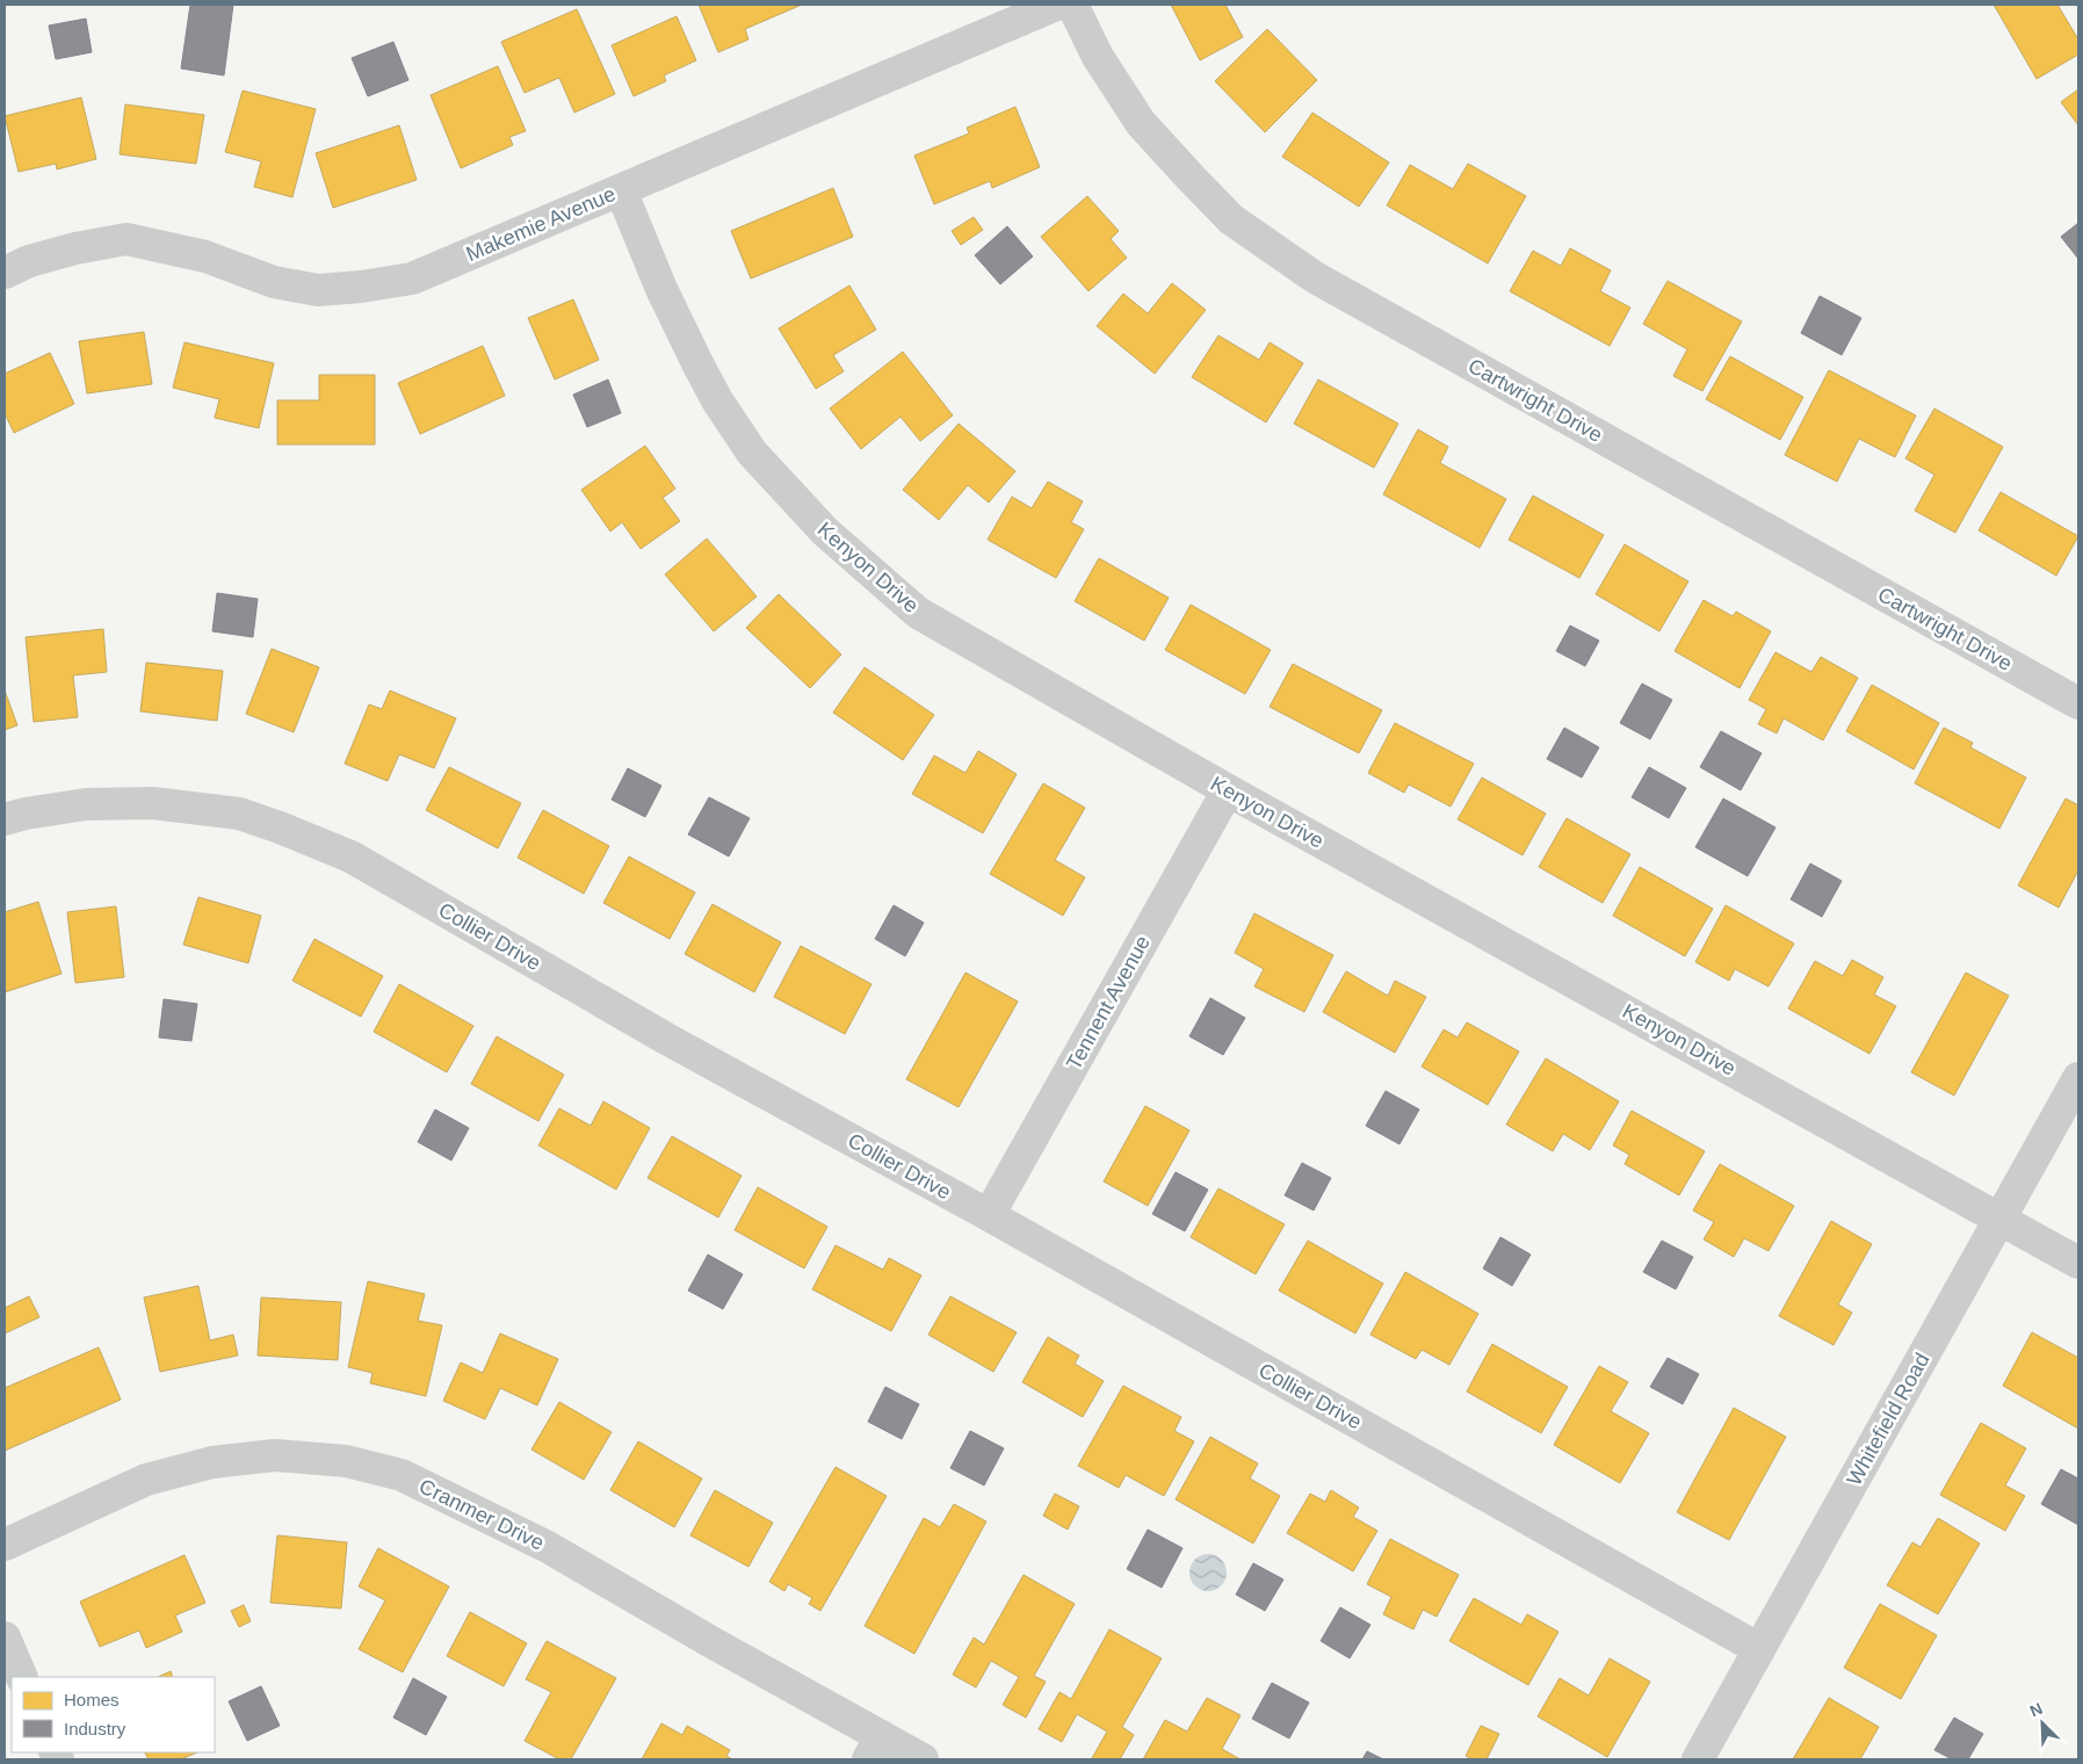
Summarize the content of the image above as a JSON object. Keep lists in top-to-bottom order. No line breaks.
{"streets":{"street":["Makemie Avenue","Cartwright Drive","Kenyon Drive","Collier Drive","Tennent Avenue","Whitefield Road","Cranmer Drive"]},"crossings":[["Makemie Avenue","Kenyon Drive"],["Kenyon Drive","Tennent Avenue"],["Kenyon Drive","Whitefield Road"],["Collier Drive","Tennent Avenue"],["Collier Drive","Whitefield Road"]],"legend":["Homes","Industry"],"north":"top left"}
